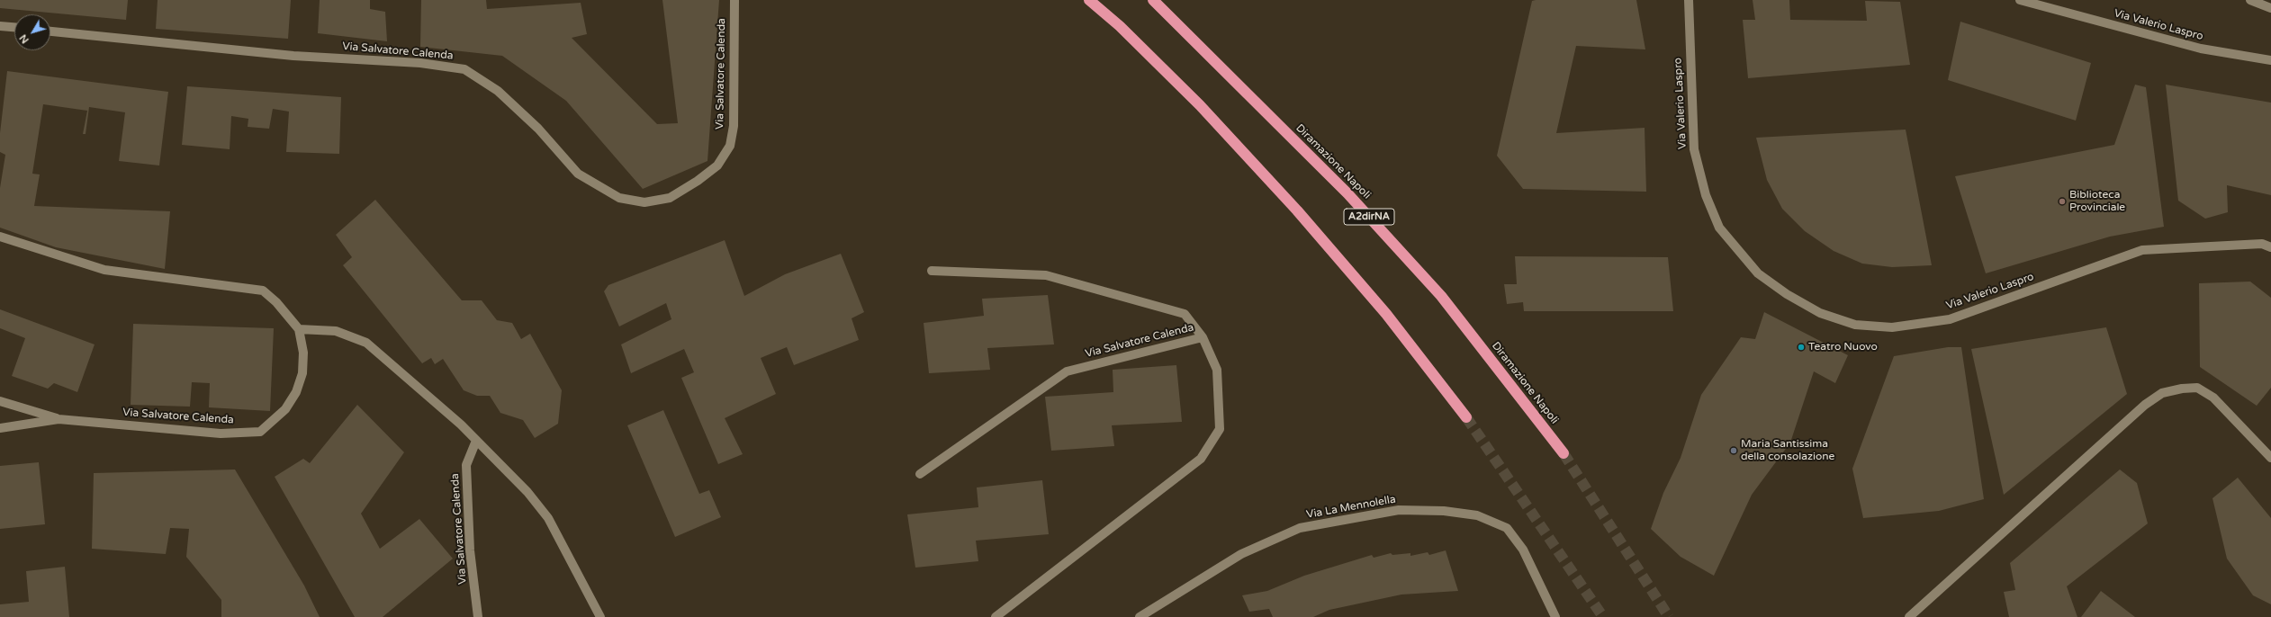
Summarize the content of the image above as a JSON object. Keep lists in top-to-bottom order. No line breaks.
{"streets":{"highway":["Diramazione Napoli","A2dirNA"],"street":["Via Valerio Laspro","Via Salvatore Calenda","Via La Mennolella"]},"places":["Biblioteca Provinciale","Teatro Nuovo","Maria Santissima della consolazione"],"north":"bottom left"}
